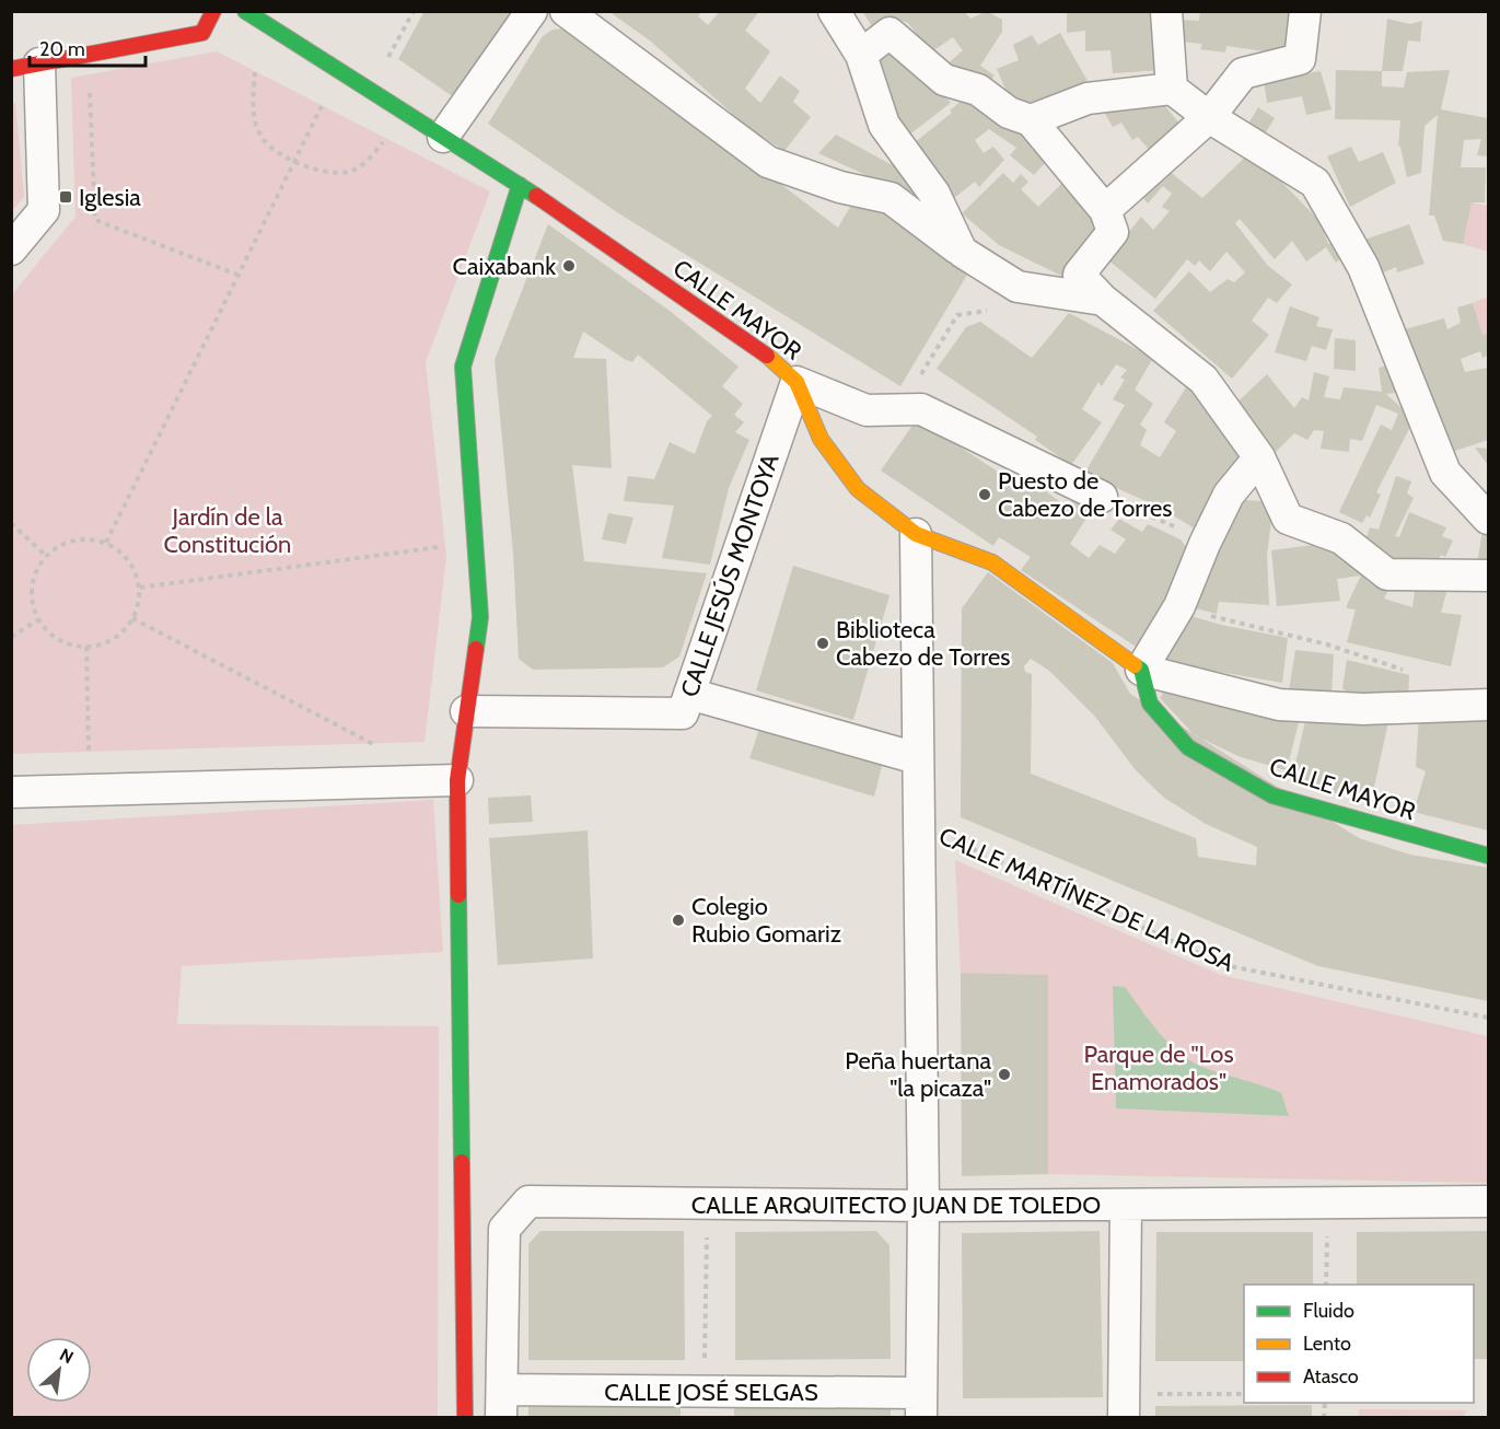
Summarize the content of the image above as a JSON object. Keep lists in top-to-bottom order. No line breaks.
{"streets":{"street":["CALLE MAYOR","CALLE JESÚS MONTOYA","CALLE MARTÍNEZ DE LA ROSA","CALLE ARQUITECTO JUAN DE TOLEDO","CALLE JOSÉ SELGAS"]},"crossings":[["CALLE MAYOR","CALLE JESÚS MONTOYA"],["CALLE MAYOR","CALLE MARTÍNEZ DE LA ROSA"],["CALLE MARTÍNEZ DE LA ROSA","CALLE ARQUITECTO JUAN DE TOLEDO"],["CALLE MARTÍNEZ DE LA ROSA","CALLE JOSÉ SELGAS"],["CALLE ARQUITECTO JUAN DE TOLEDO","CALLE JOSÉ SELGAS"]],"parks":["Jardín de la Constitución","Parque de \"Los Enamorados\""],"places":{"transit":["Iglesia"],"other":["Caixabank","Puesto de Cabezo de Torres","Biblioteca Cabezo de Torres","Colegio Rubio Gomariz","Peña huertana \"la picaza\""]},"legend":["Fluido","Lento","Atasco"],"scale_bar":"20 m","north":"top right"}
